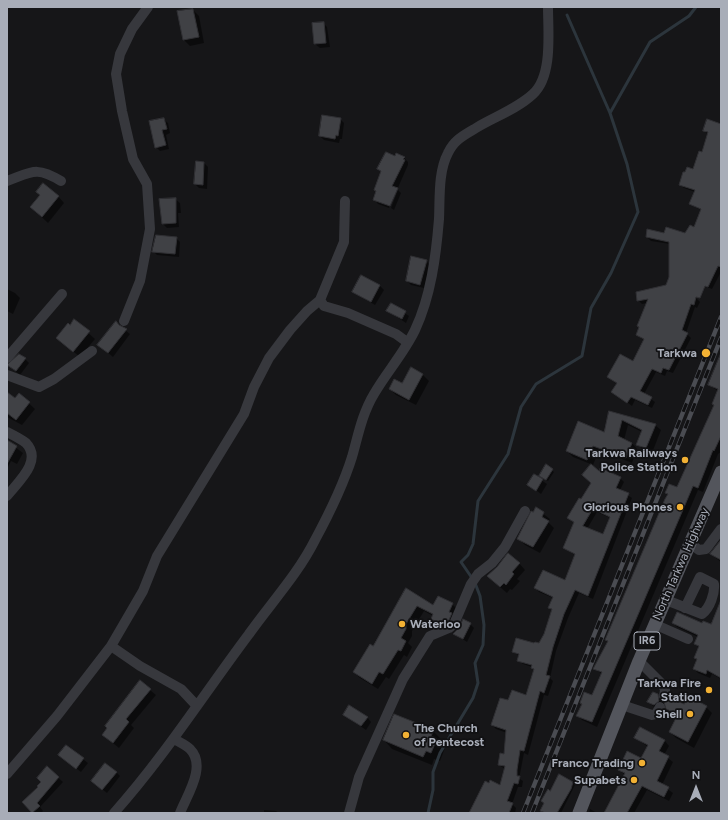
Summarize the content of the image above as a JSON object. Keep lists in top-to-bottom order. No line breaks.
{"streets":{"main road":["North Tarkwa Highway","IR6"]},"places":["Tarkwa","Tarkwa Railways Police Station","Glorious Phones","Waterloo","Tarkwa Fire Station","Shell","The Church of Pentecost","Franco Trading","Supabets"],"north":"top"}
